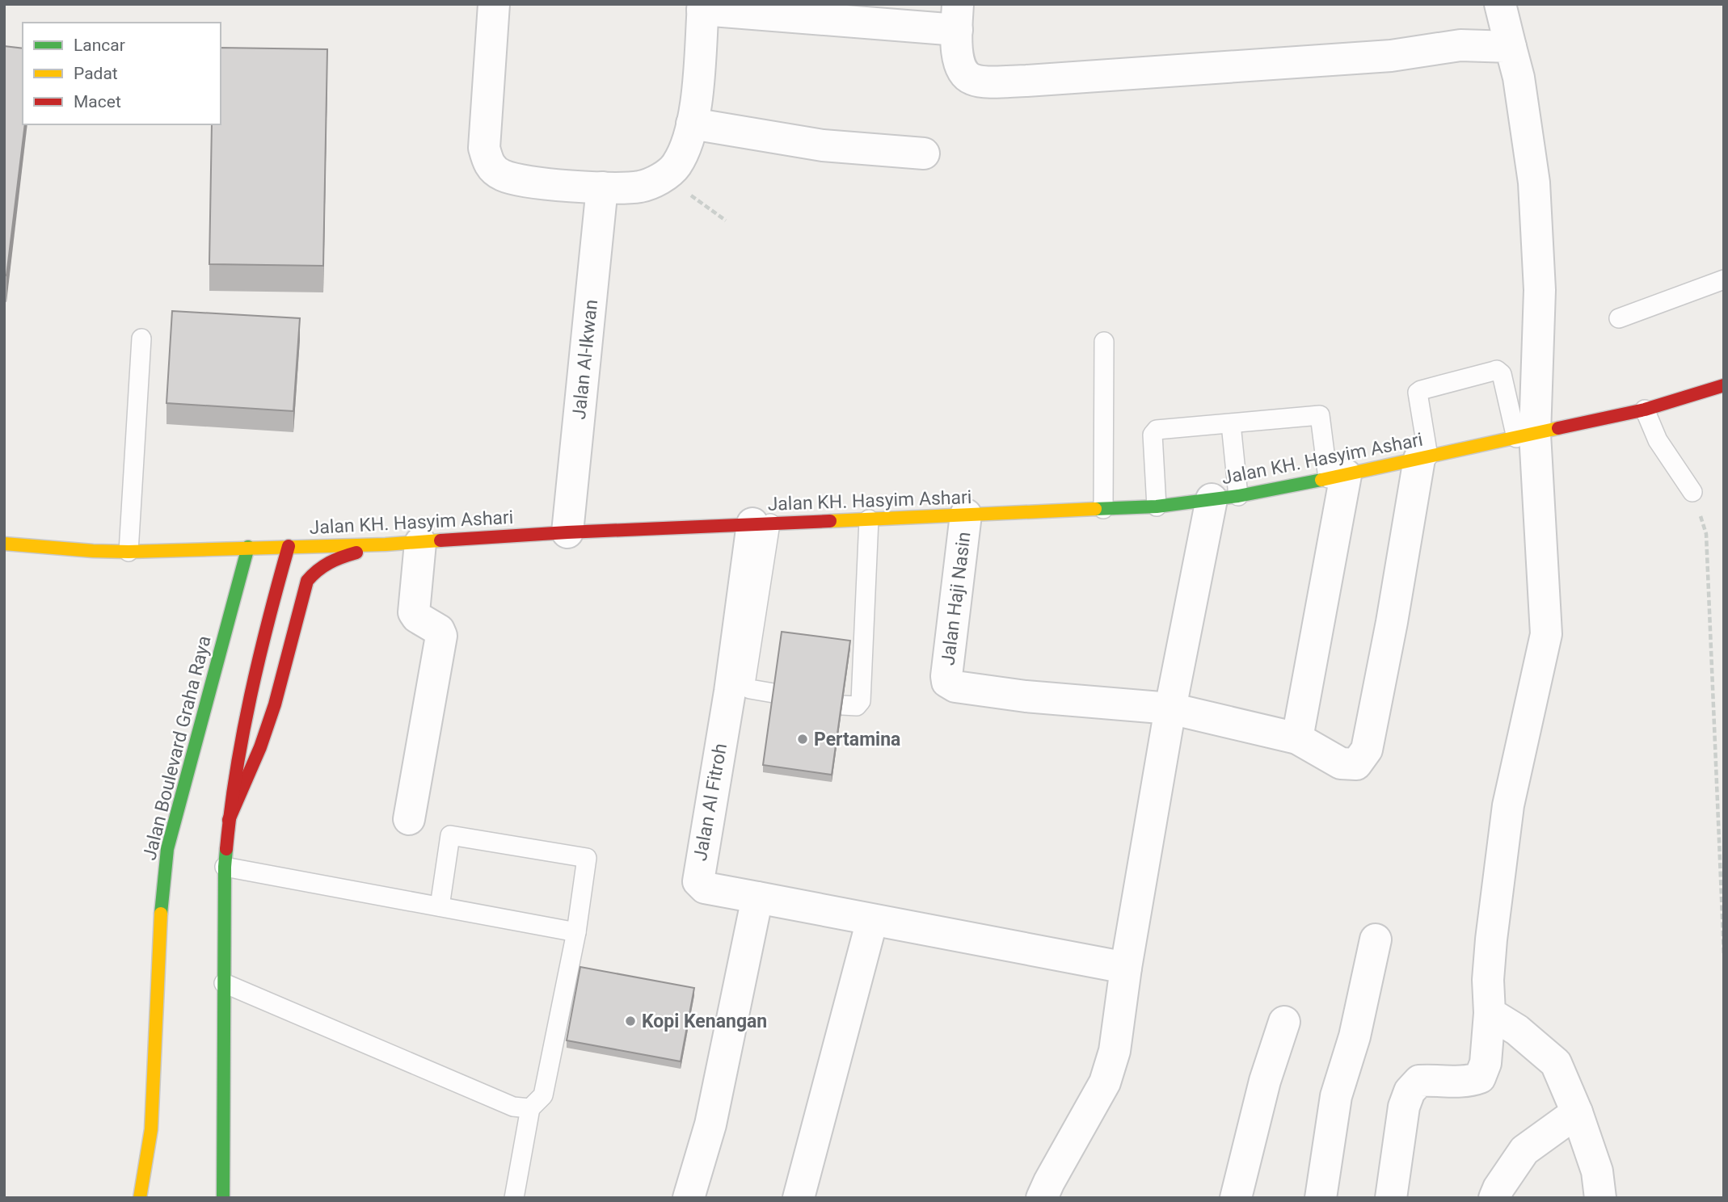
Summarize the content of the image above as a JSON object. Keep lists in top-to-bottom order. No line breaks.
{"streets":{"main road":["Jalan KH. Hasyim Ashari","Jalan Boulevard Graha Raya"],"street":["Jalan Al-Ikwan","Jalan Haji Nasin","Jalan Al Fitroh"]},"crossings":[["Jalan Al-Ikwan","Jalan KH. Hasyim Ashari"],["Jalan KH. Hasyim Ashari","Jalan Haji Nasin"],["Jalan KH. Hasyim Ashari","Jalan Boulevard Graha Raya"],["Jalan KH. Hasyim Ashari","Jalan Al Fitroh"]],"places":["Pertamina","Kopi Kenangan"],"legend":["Lancar","Padat","Macet"]}
